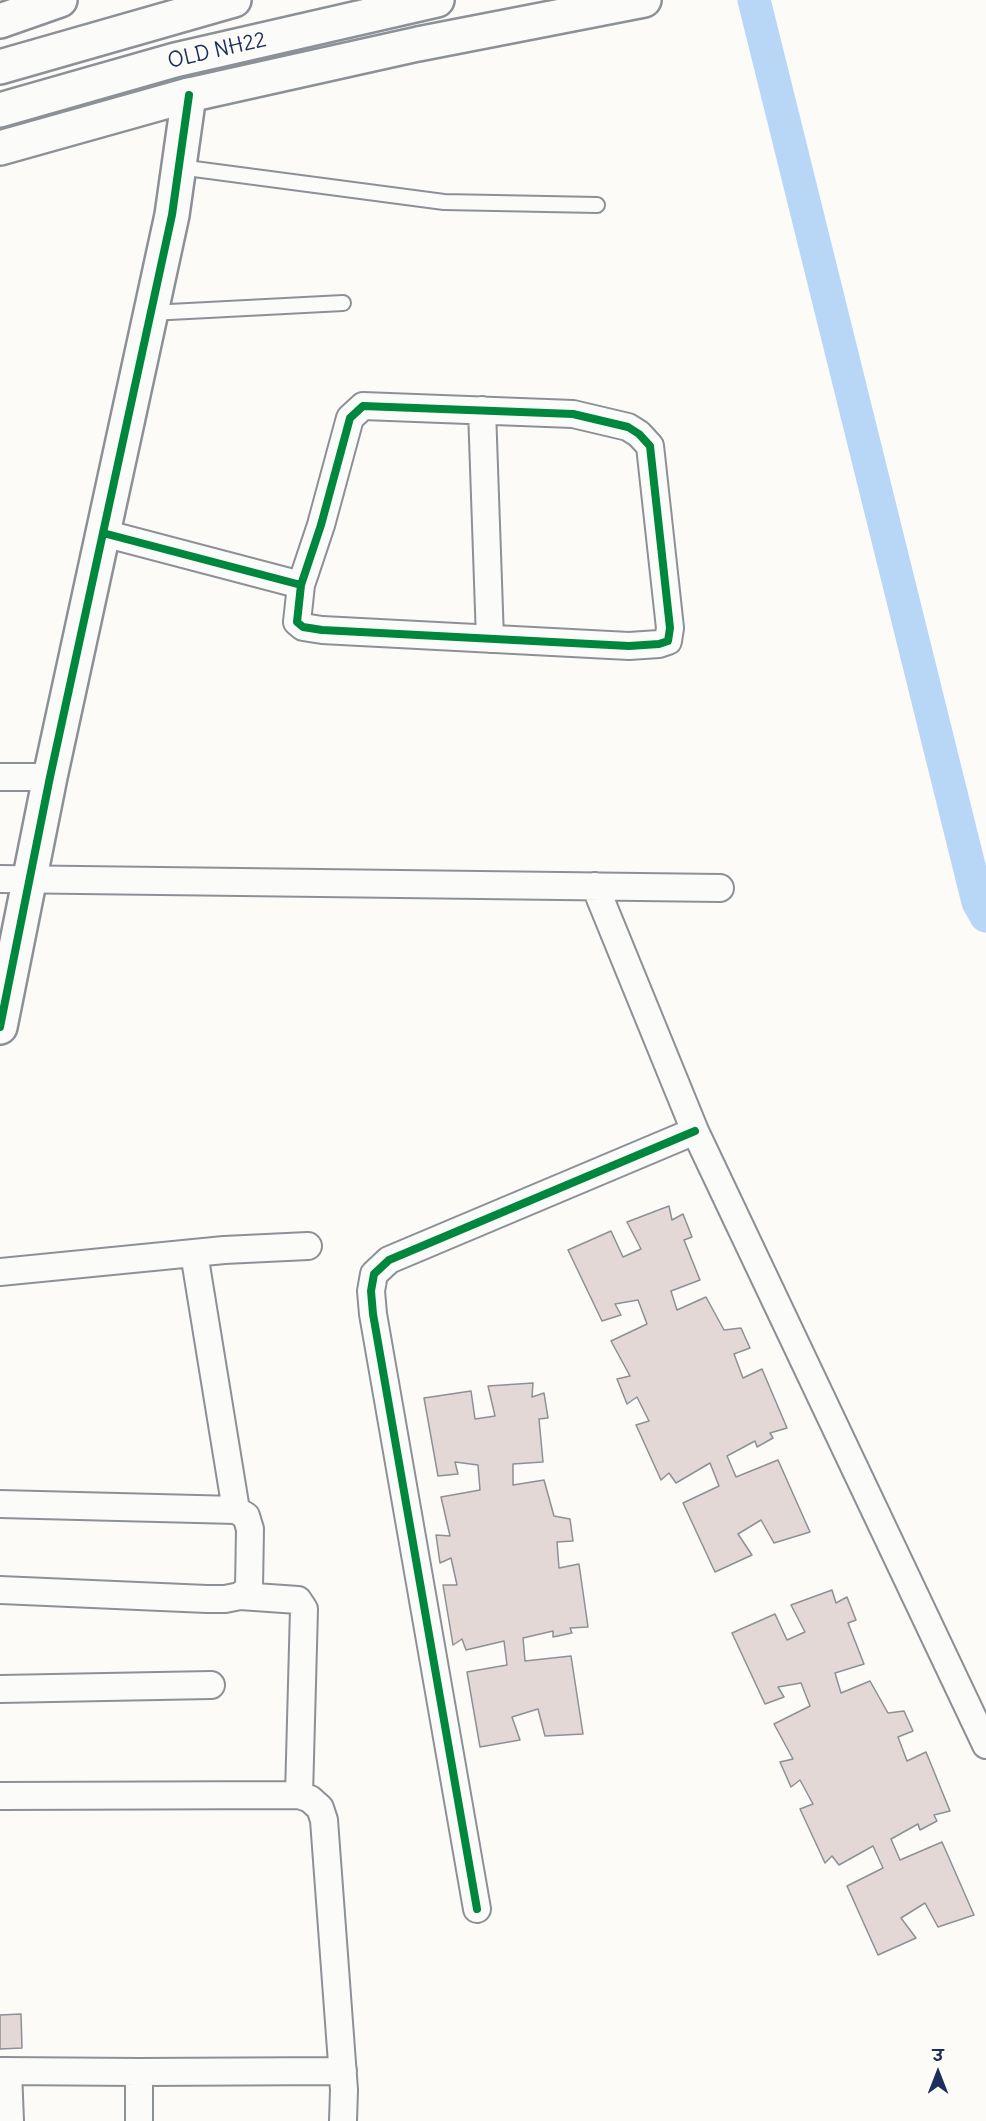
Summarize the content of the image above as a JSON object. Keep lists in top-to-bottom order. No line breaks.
{"streets":{"main road":["OLD NH22"]},"north":"top"}
